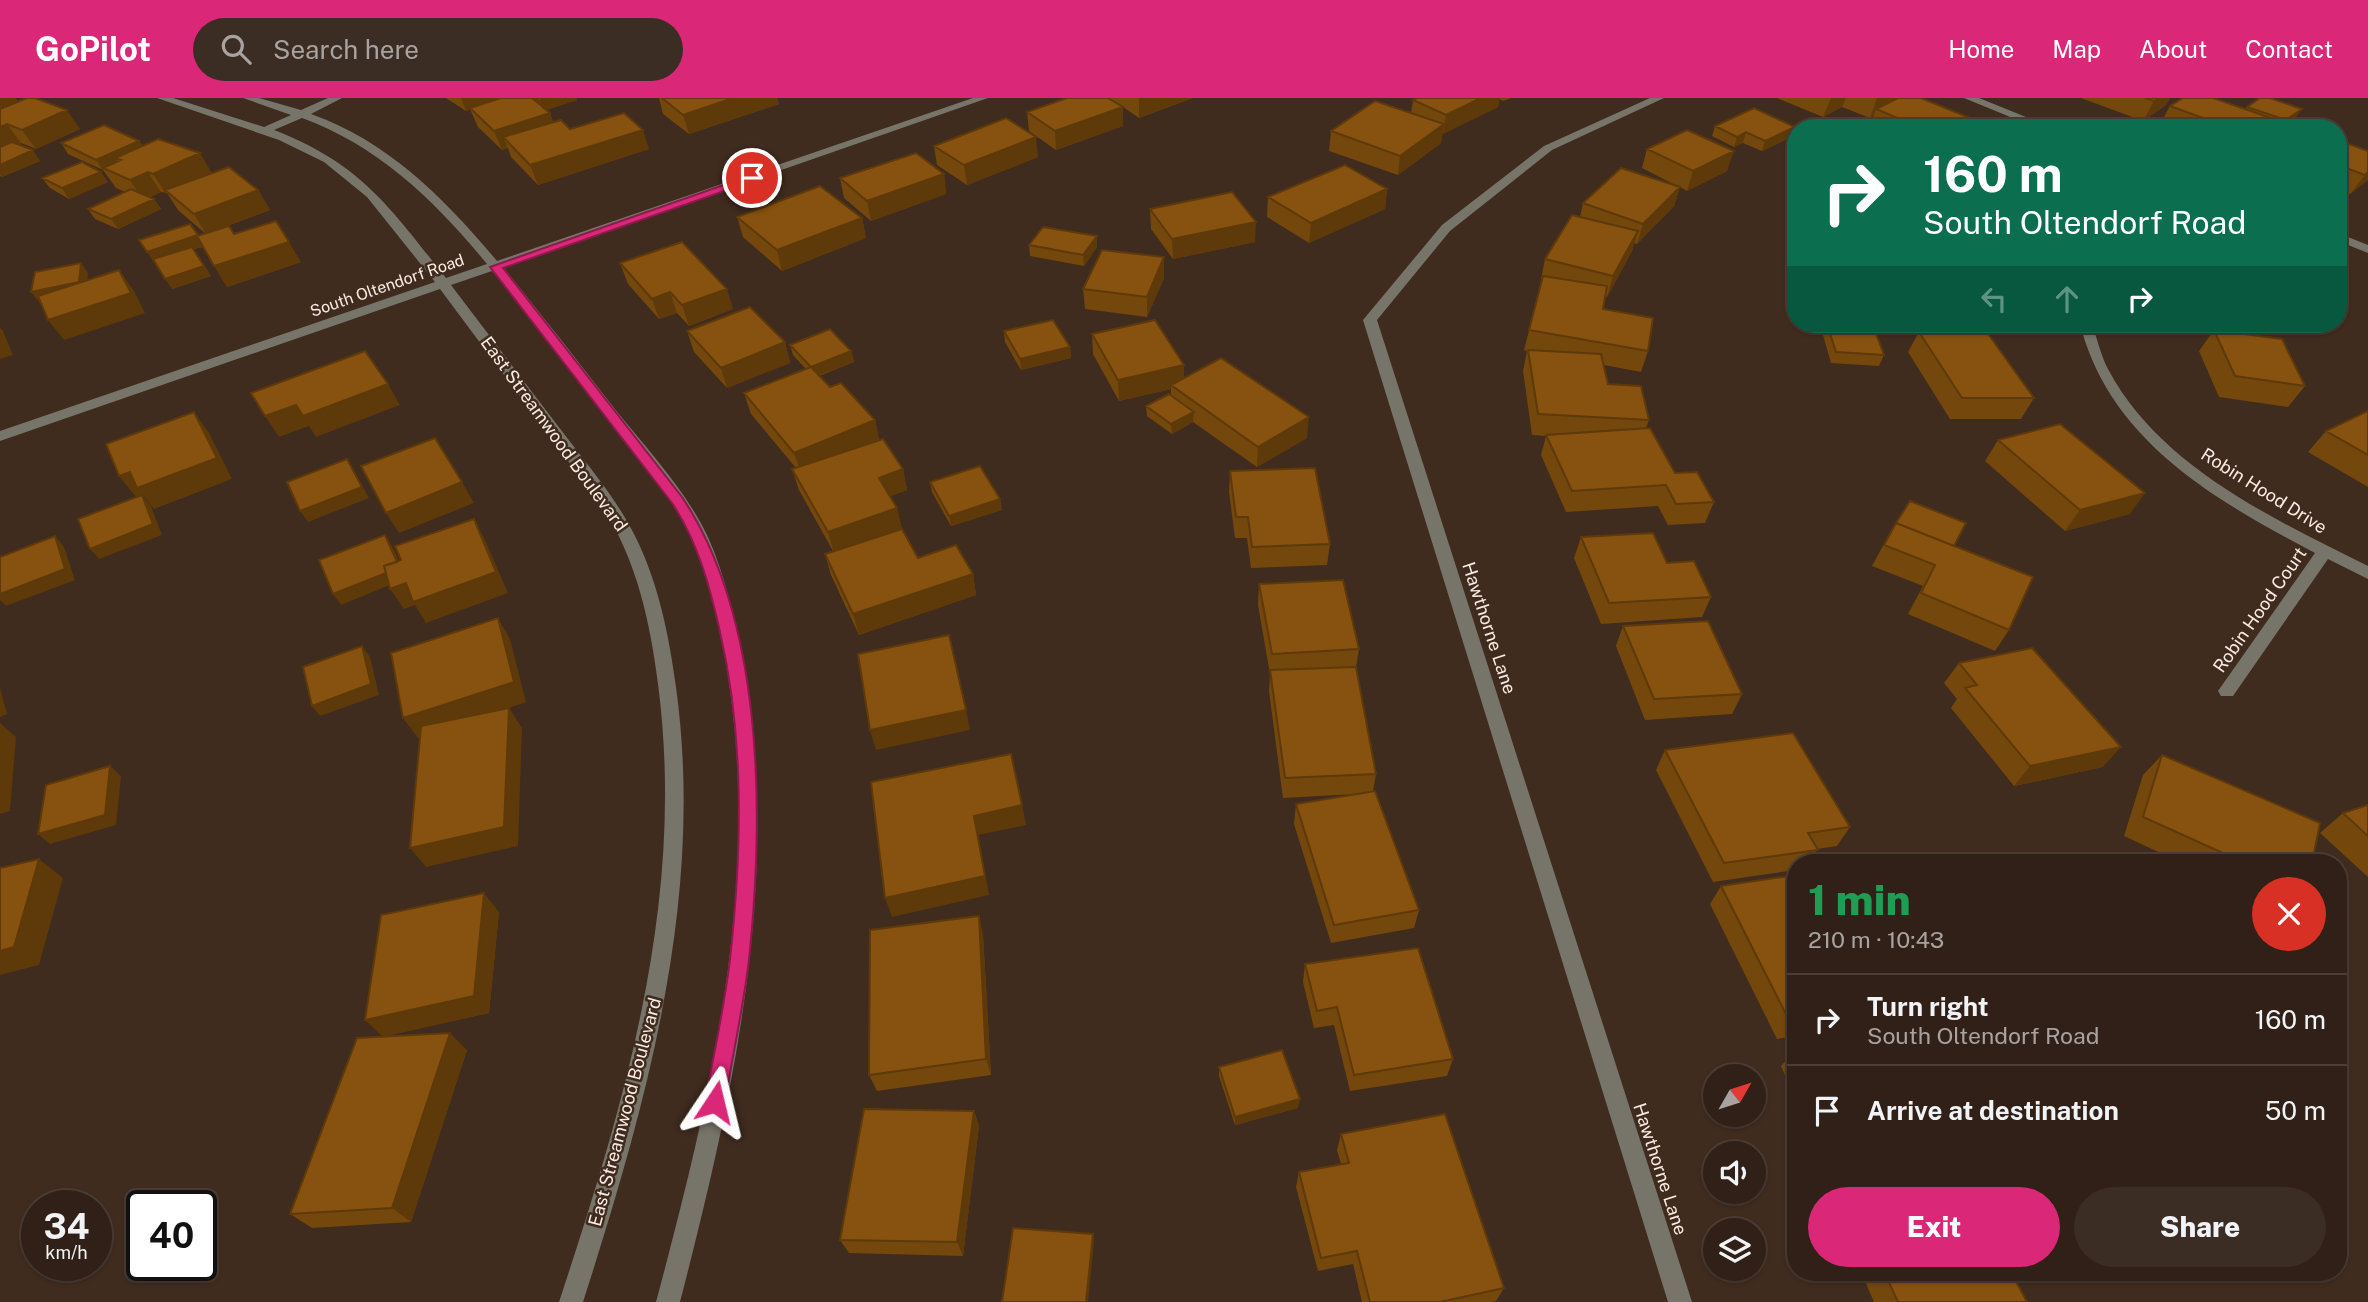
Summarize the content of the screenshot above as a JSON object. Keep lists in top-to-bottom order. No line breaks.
{"streets":{"street":["South Oltendorf Road","East Streamwood Boulevard","Robin Hood Drive","Robin Hood Court","Hawthorne Lane"]},"crossings":[["South Oltendorf Road","East Streamwood Boulevard"],["Robin Hood Drive","Robin Hood Court"]],"north":"top right","page":{"header":"GoPilot","search":"Search here","nav":["Home","Map","About","Contact"],"turn":["160 m","South Oltendorf Road"],"heading":["1 min","210 m · 10:43"],"list":[{"name":"Turn right","note":"South Oltendorf Road","value":"160 m"},{"name":"Arrive at destination","value":"50 m"}],"buttons":["Exit","Share"],"speed":"34 km/h","limit":"40"}}
